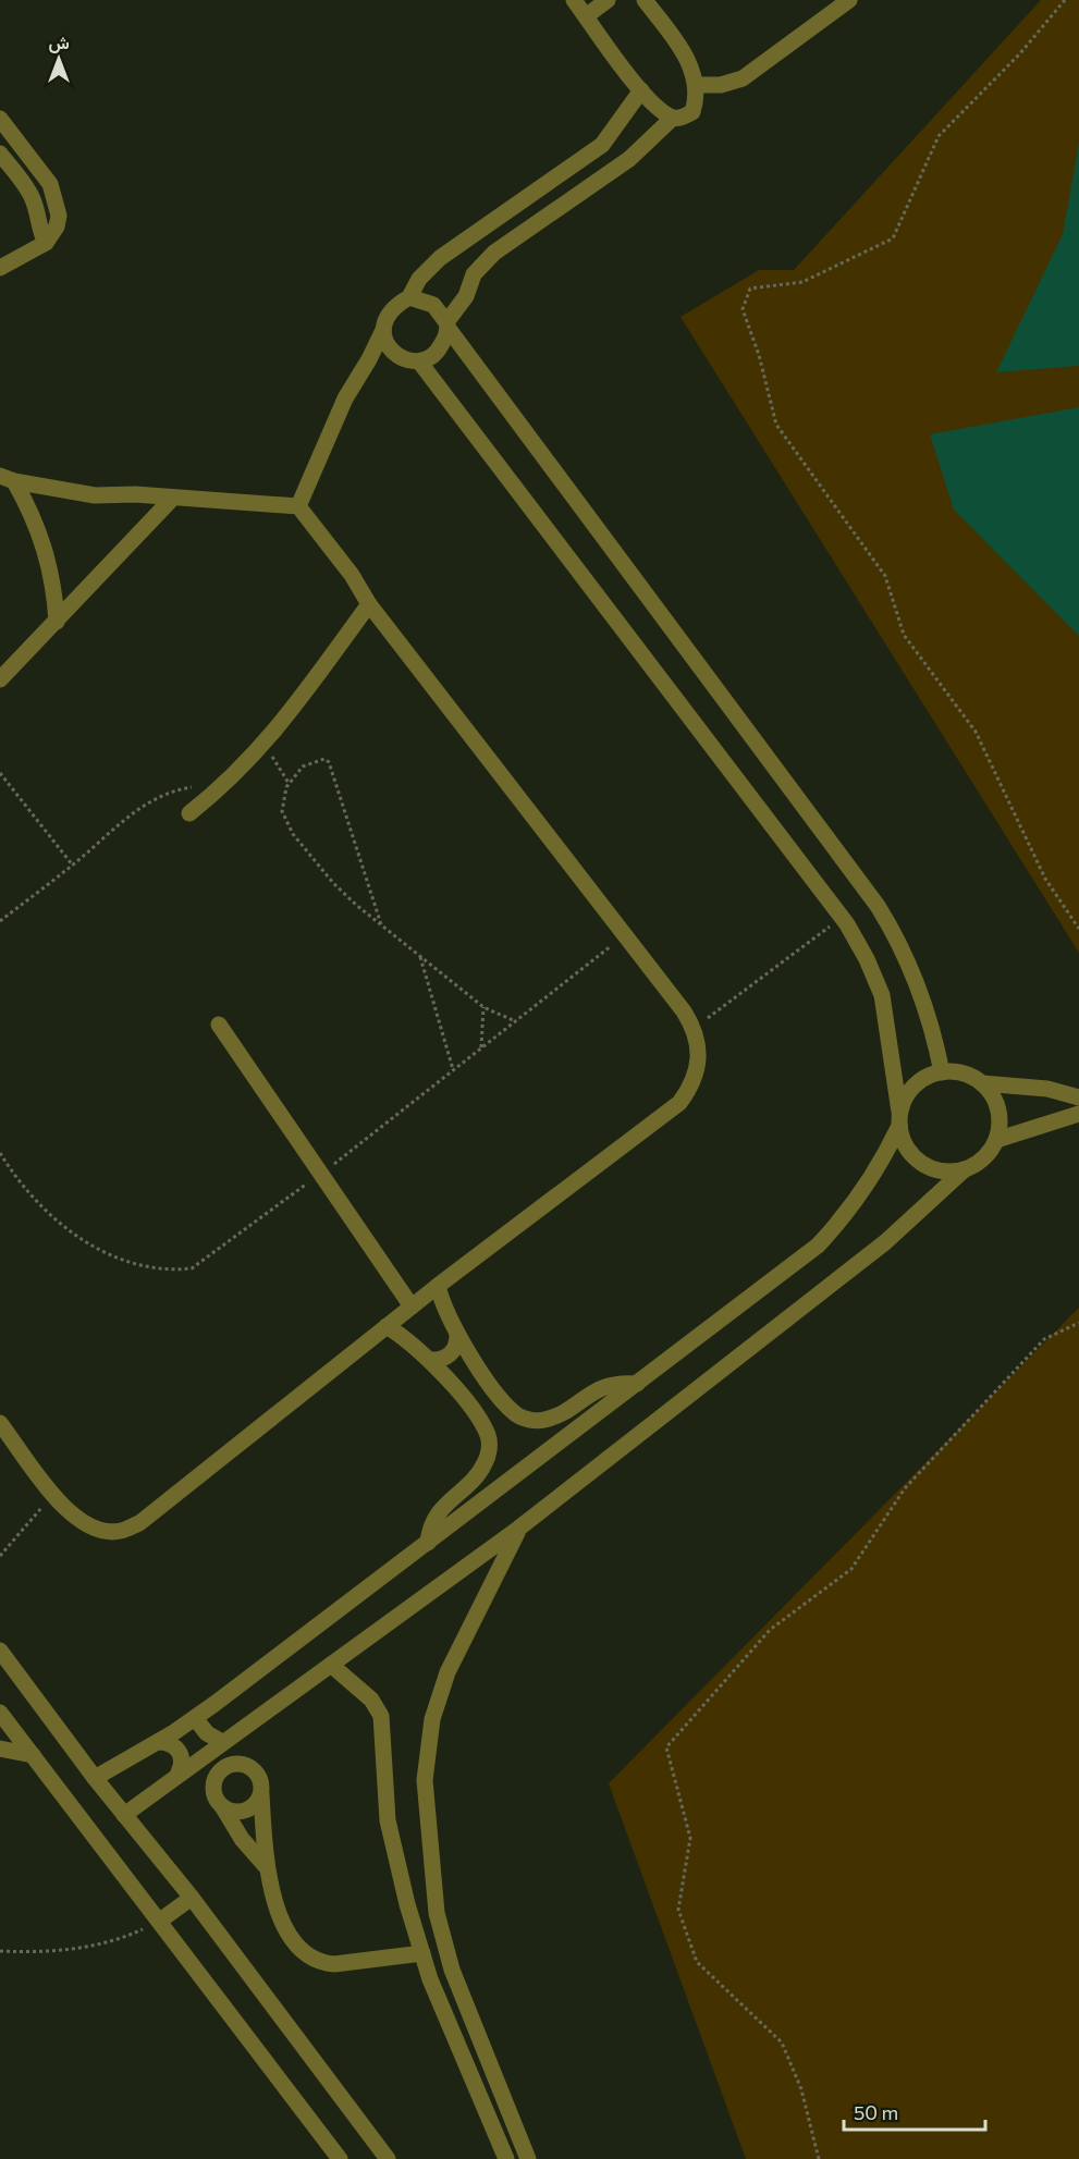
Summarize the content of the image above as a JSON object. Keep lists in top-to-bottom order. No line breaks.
{"scale_bar":"50 m","north":"top"}
